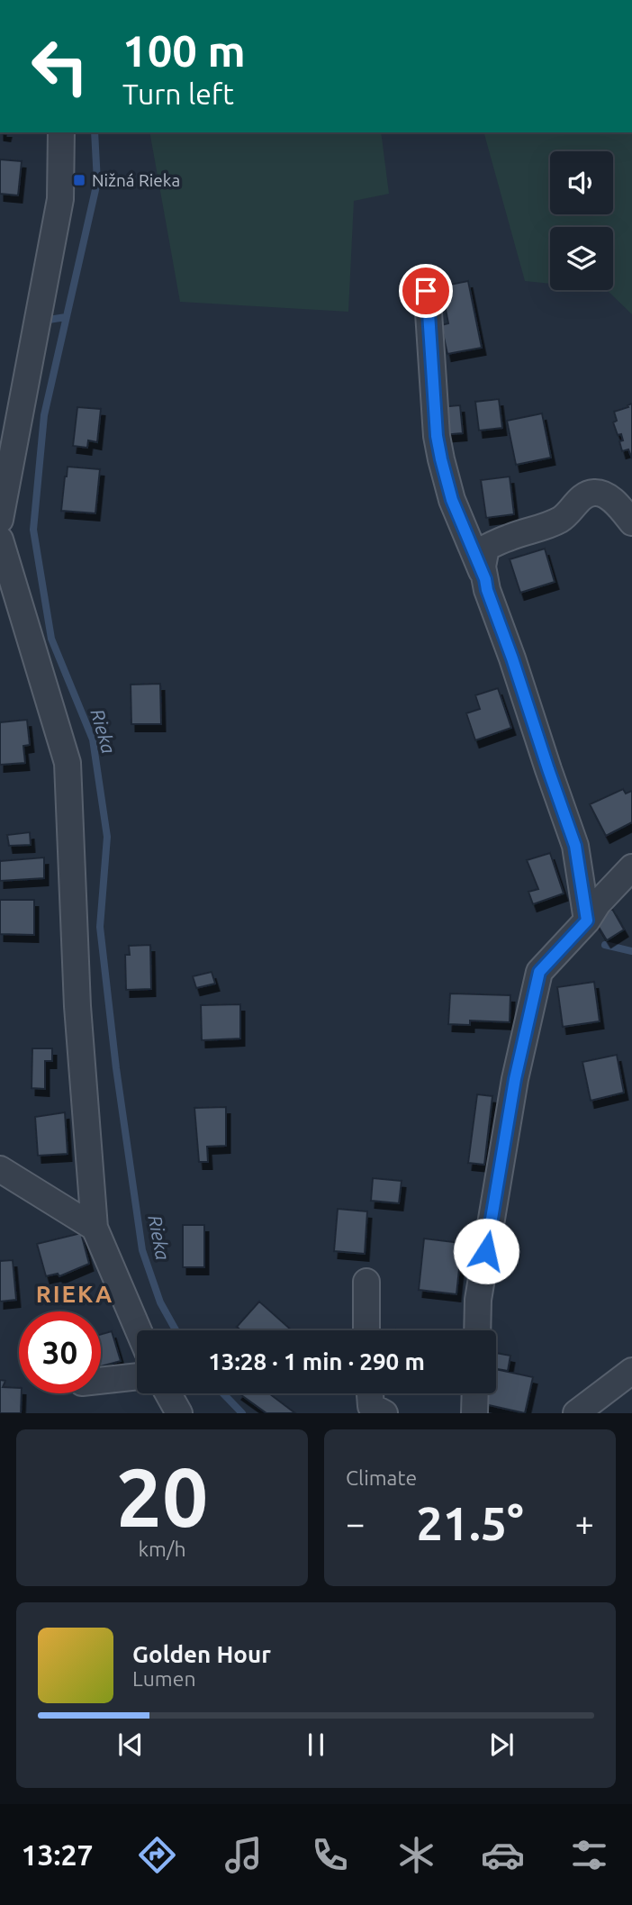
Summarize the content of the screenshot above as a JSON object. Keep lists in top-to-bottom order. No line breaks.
{"districts":["RIEKA"],"water":["Rieka"],"places":{"transit":["Nižná Rieka"]},"page":{"turn":["100 m","Turn left"],"limit":"30","trip":"13:28 · 1 min · 290 m","tile":[["20","km/h"],"Climate"],"heat":["−","21.5°","+"],"song":["Golden Hour","Lumen"],"tabs":"13:27"}}
